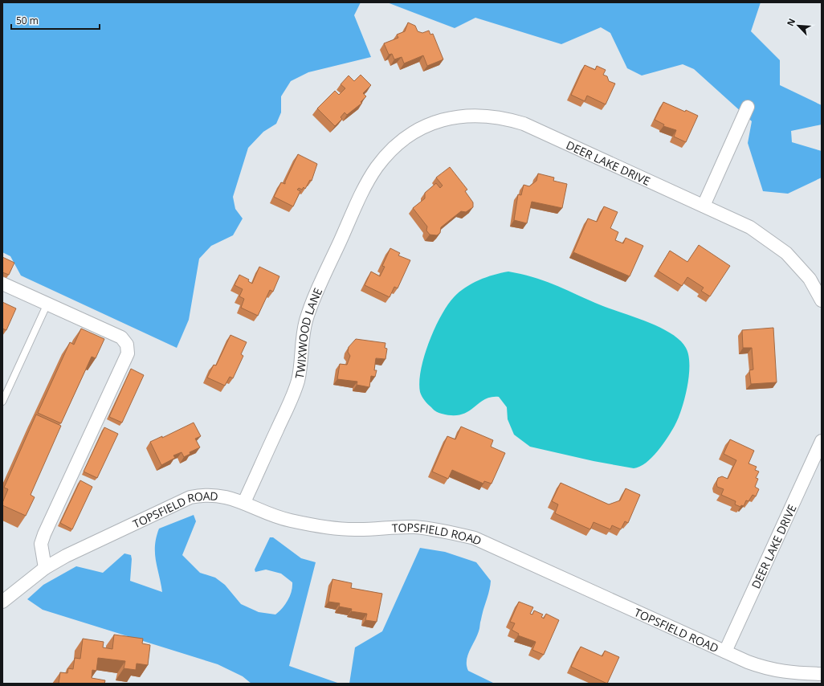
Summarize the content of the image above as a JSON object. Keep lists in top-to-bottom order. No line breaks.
{"streets":{"street":["DEER LAKE DRIVE","TWIXWOOD LANE","TOPSFIELD ROAD"]},"crossings":[["DEER LAKE DRIVE","TWIXWOOD LANE"],["DEER LAKE DRIVE","TOPSFIELD ROAD"],["TWIXWOOD LANE","TOPSFIELD ROAD"]],"scale_bar":"50 m","north":"top left"}
